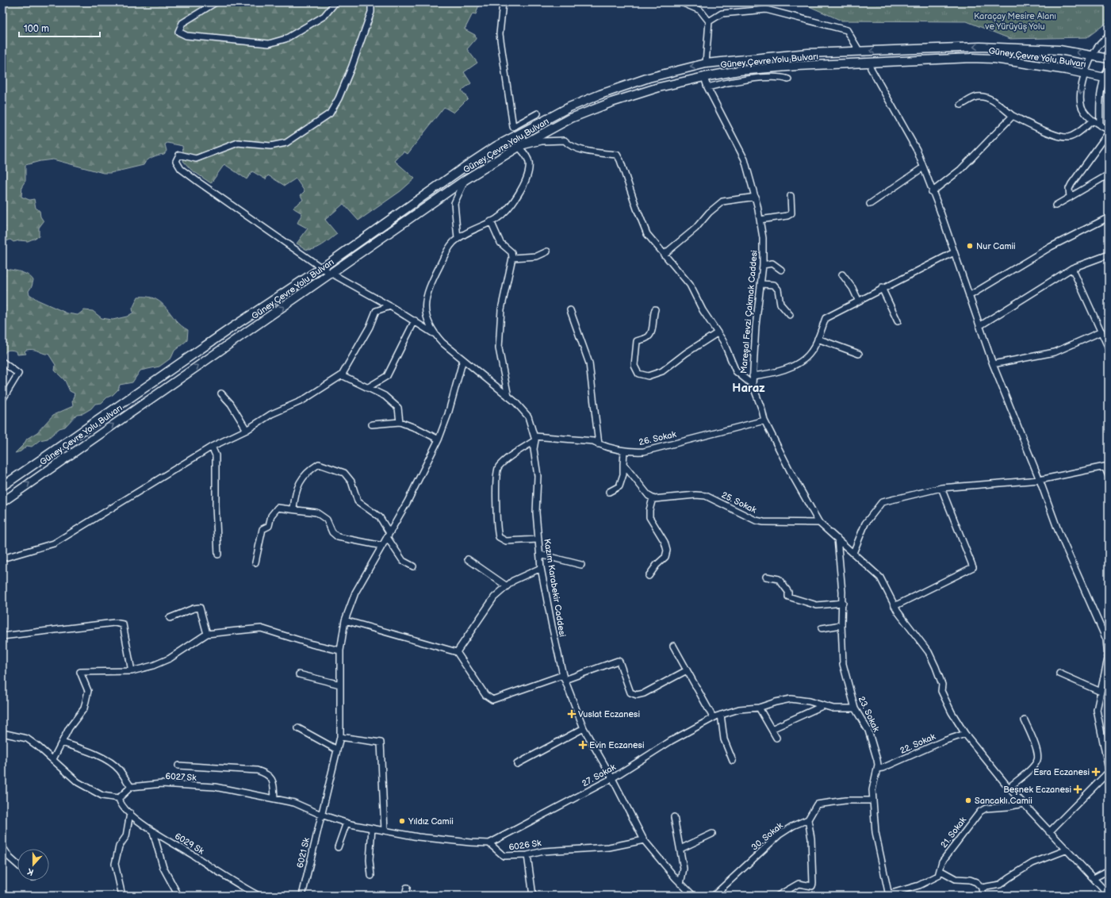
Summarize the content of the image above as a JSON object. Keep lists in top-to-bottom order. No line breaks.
{"streets":{"highway":["Güney Çevre Yolu Bulvarı"],"street":["Mareşal Fevzi Çakmak Caddesi","26. Sokak","25. Sokak","Kazım Karabekir Caddesi","23. Sokak","22. Sokak","27. Sokak","6027 Sk","21. Sokak","30. Sokak","6029 Sk","6026 Sk","6021 Sk"]},"crossings":[["Güney Çevre Yolu Bulvarı","Mareşal Fevzi Çakmak Caddesi"],["Güney Çevre Yolu Bulvarı","Kazım Karabekir Caddesi"],["Mareşal Fevzi Çakmak Caddesi","26. Sokak"],["Mareşal Fevzi Çakmak Caddesi","25. Sokak"],["Mareşal Fevzi Çakmak Caddesi","23. Sokak"],["Mareşal Fevzi Çakmak Caddesi","22. Sokak"],["Mareşal Fevzi Çakmak Caddesi","21. Sokak"],["26. Sokak","Kazım Karabekir Caddesi"],["Kazım Karabekir Caddesi","27. Sokak"],["Kazım Karabekir Caddesi","6026 Sk"],["Kazım Karabekir Caddesi","6021 Sk"],["23. Sokak","22. Sokak"],["23. Sokak","27. Sokak"],["23. Sokak","21. Sokak"],["27. Sokak","6026 Sk"],["6027 Sk","6021 Sk"]],"districts":["Haraz"],"parks":["Karaçay Mesire Alanı ve Yürüyüş Yolu"],"places":{"other":["Nur Camii","Sancaklı Camii","Yıldız Camii"],"health":["Vuslat Eczanesi","Evin Eczanesi","Esra Eczanesi","Beşnek Eczanesi"]},"scale_bar":"100 m","north":"bottom"}
